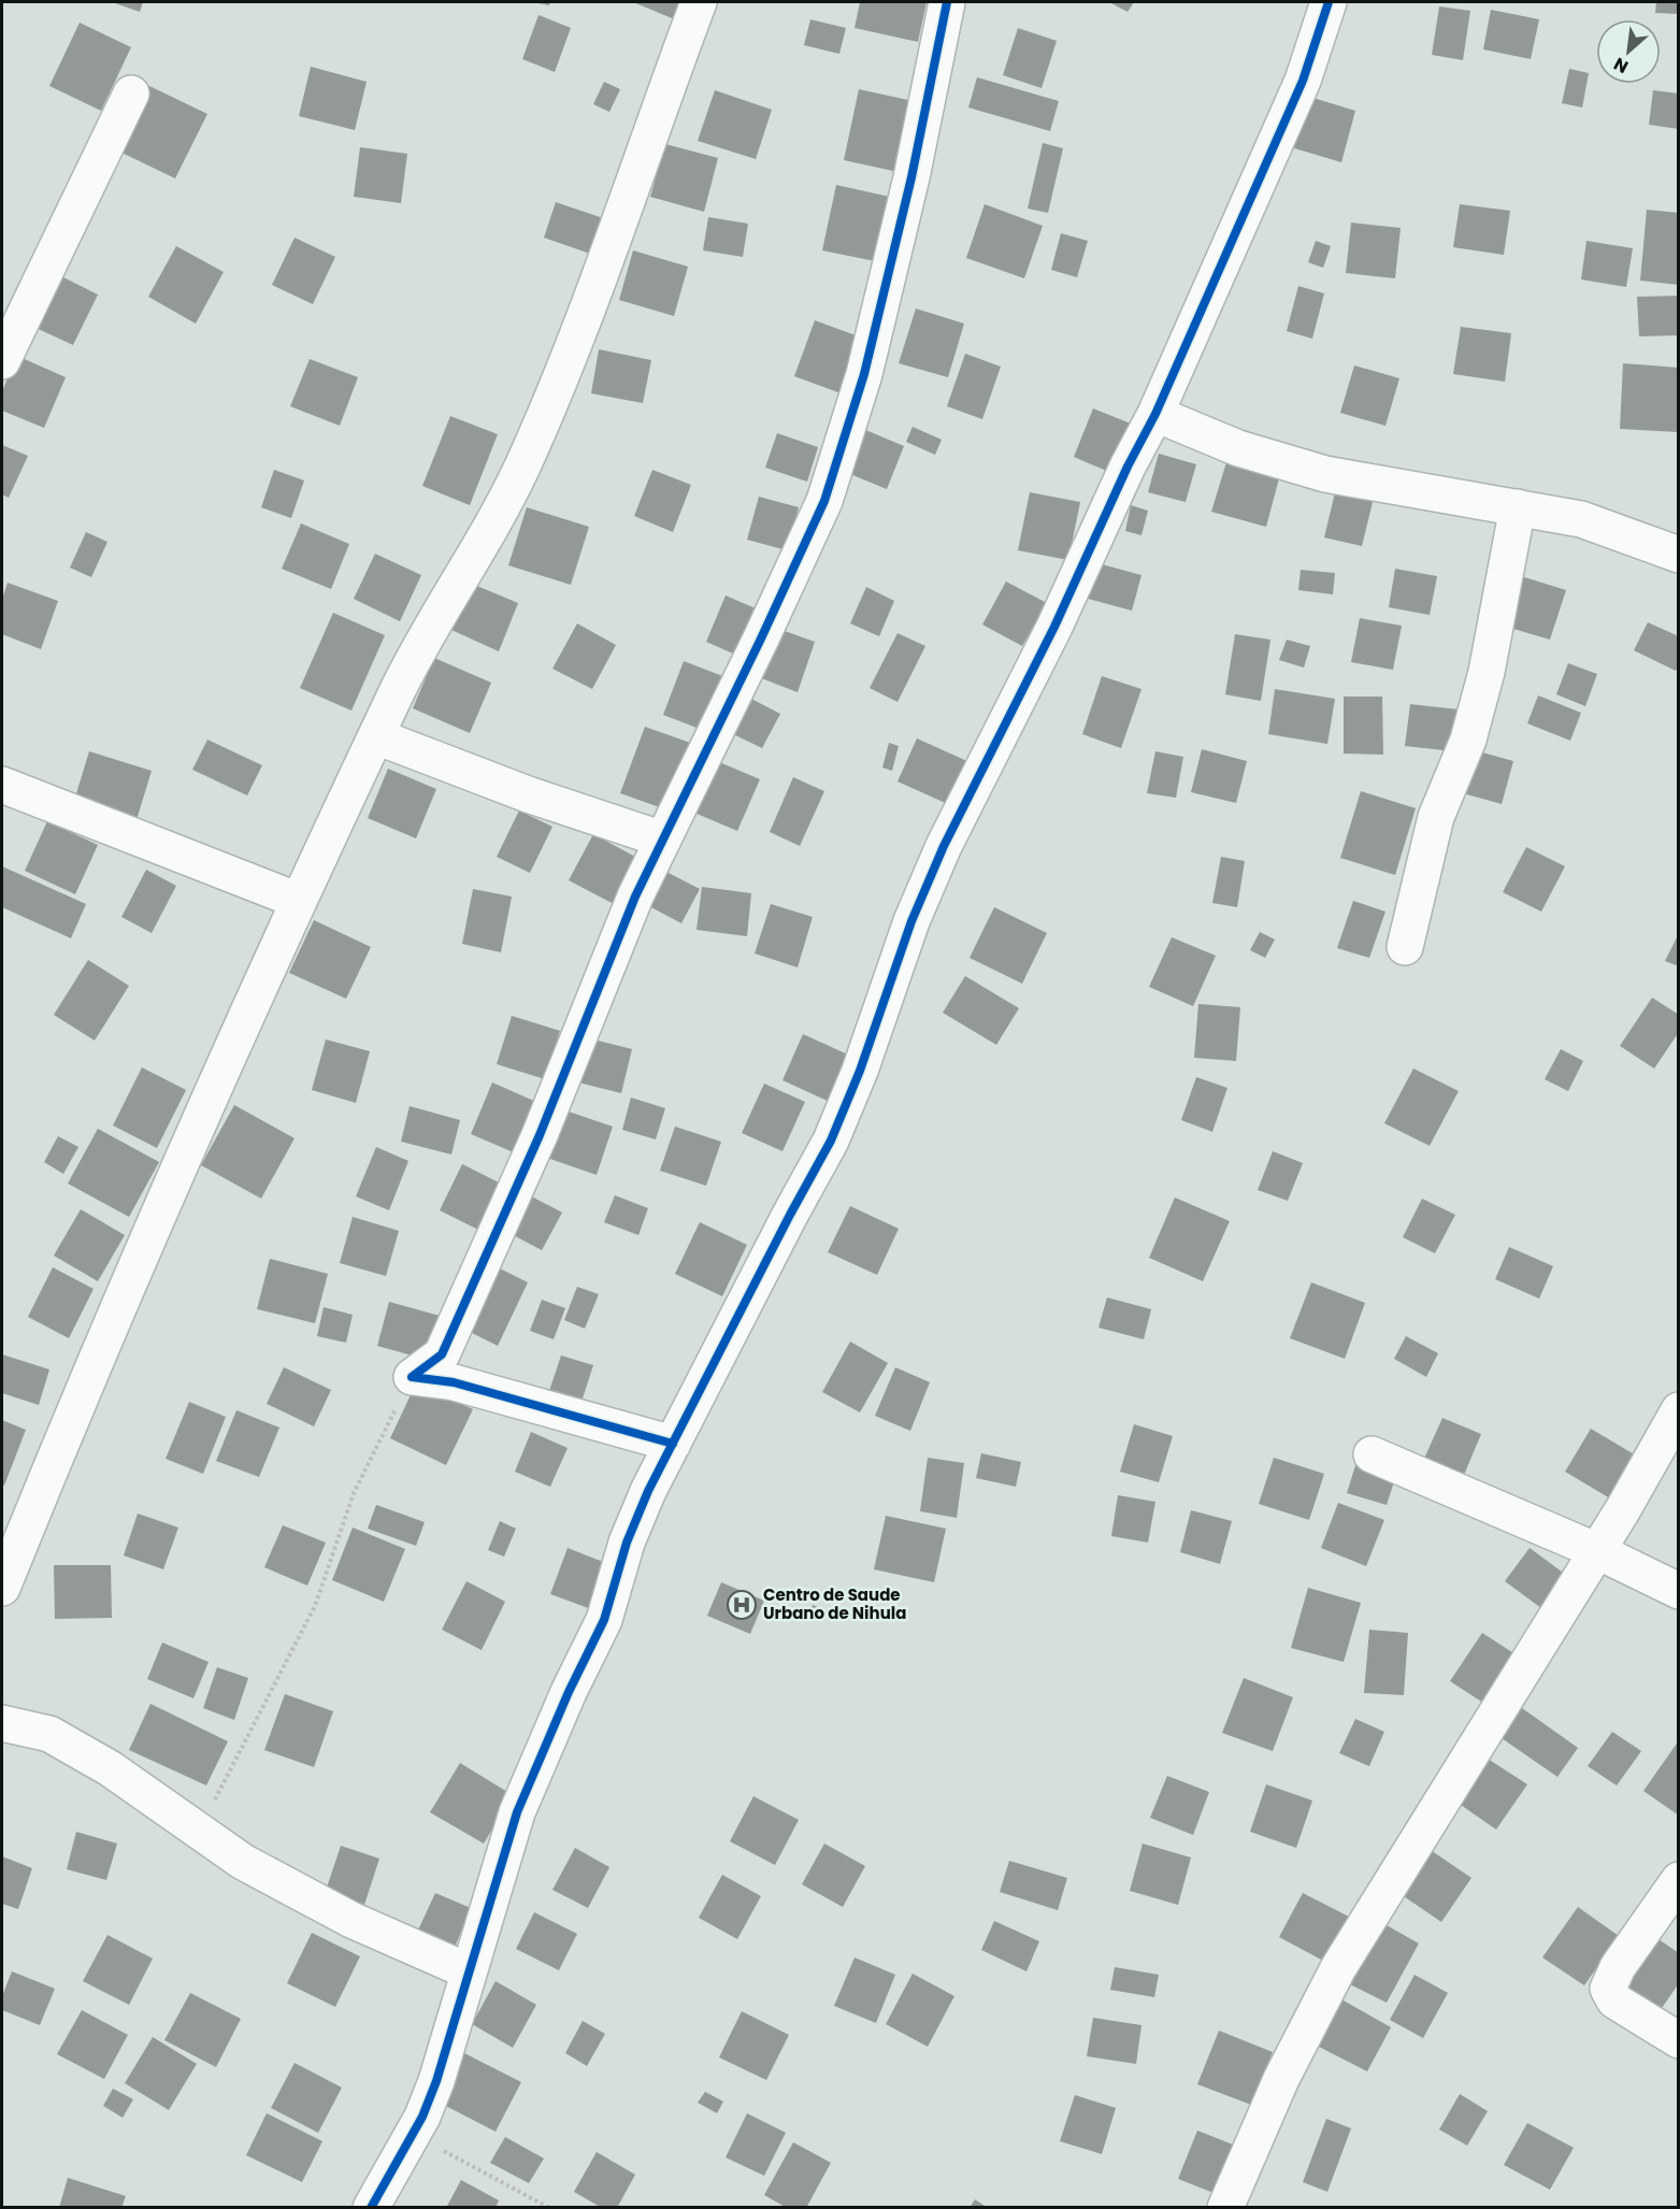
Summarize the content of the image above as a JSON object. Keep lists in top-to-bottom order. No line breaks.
{"places":{"hospital":["Centro de Saude Urbano de Nihula"]},"north":"bottom left"}
